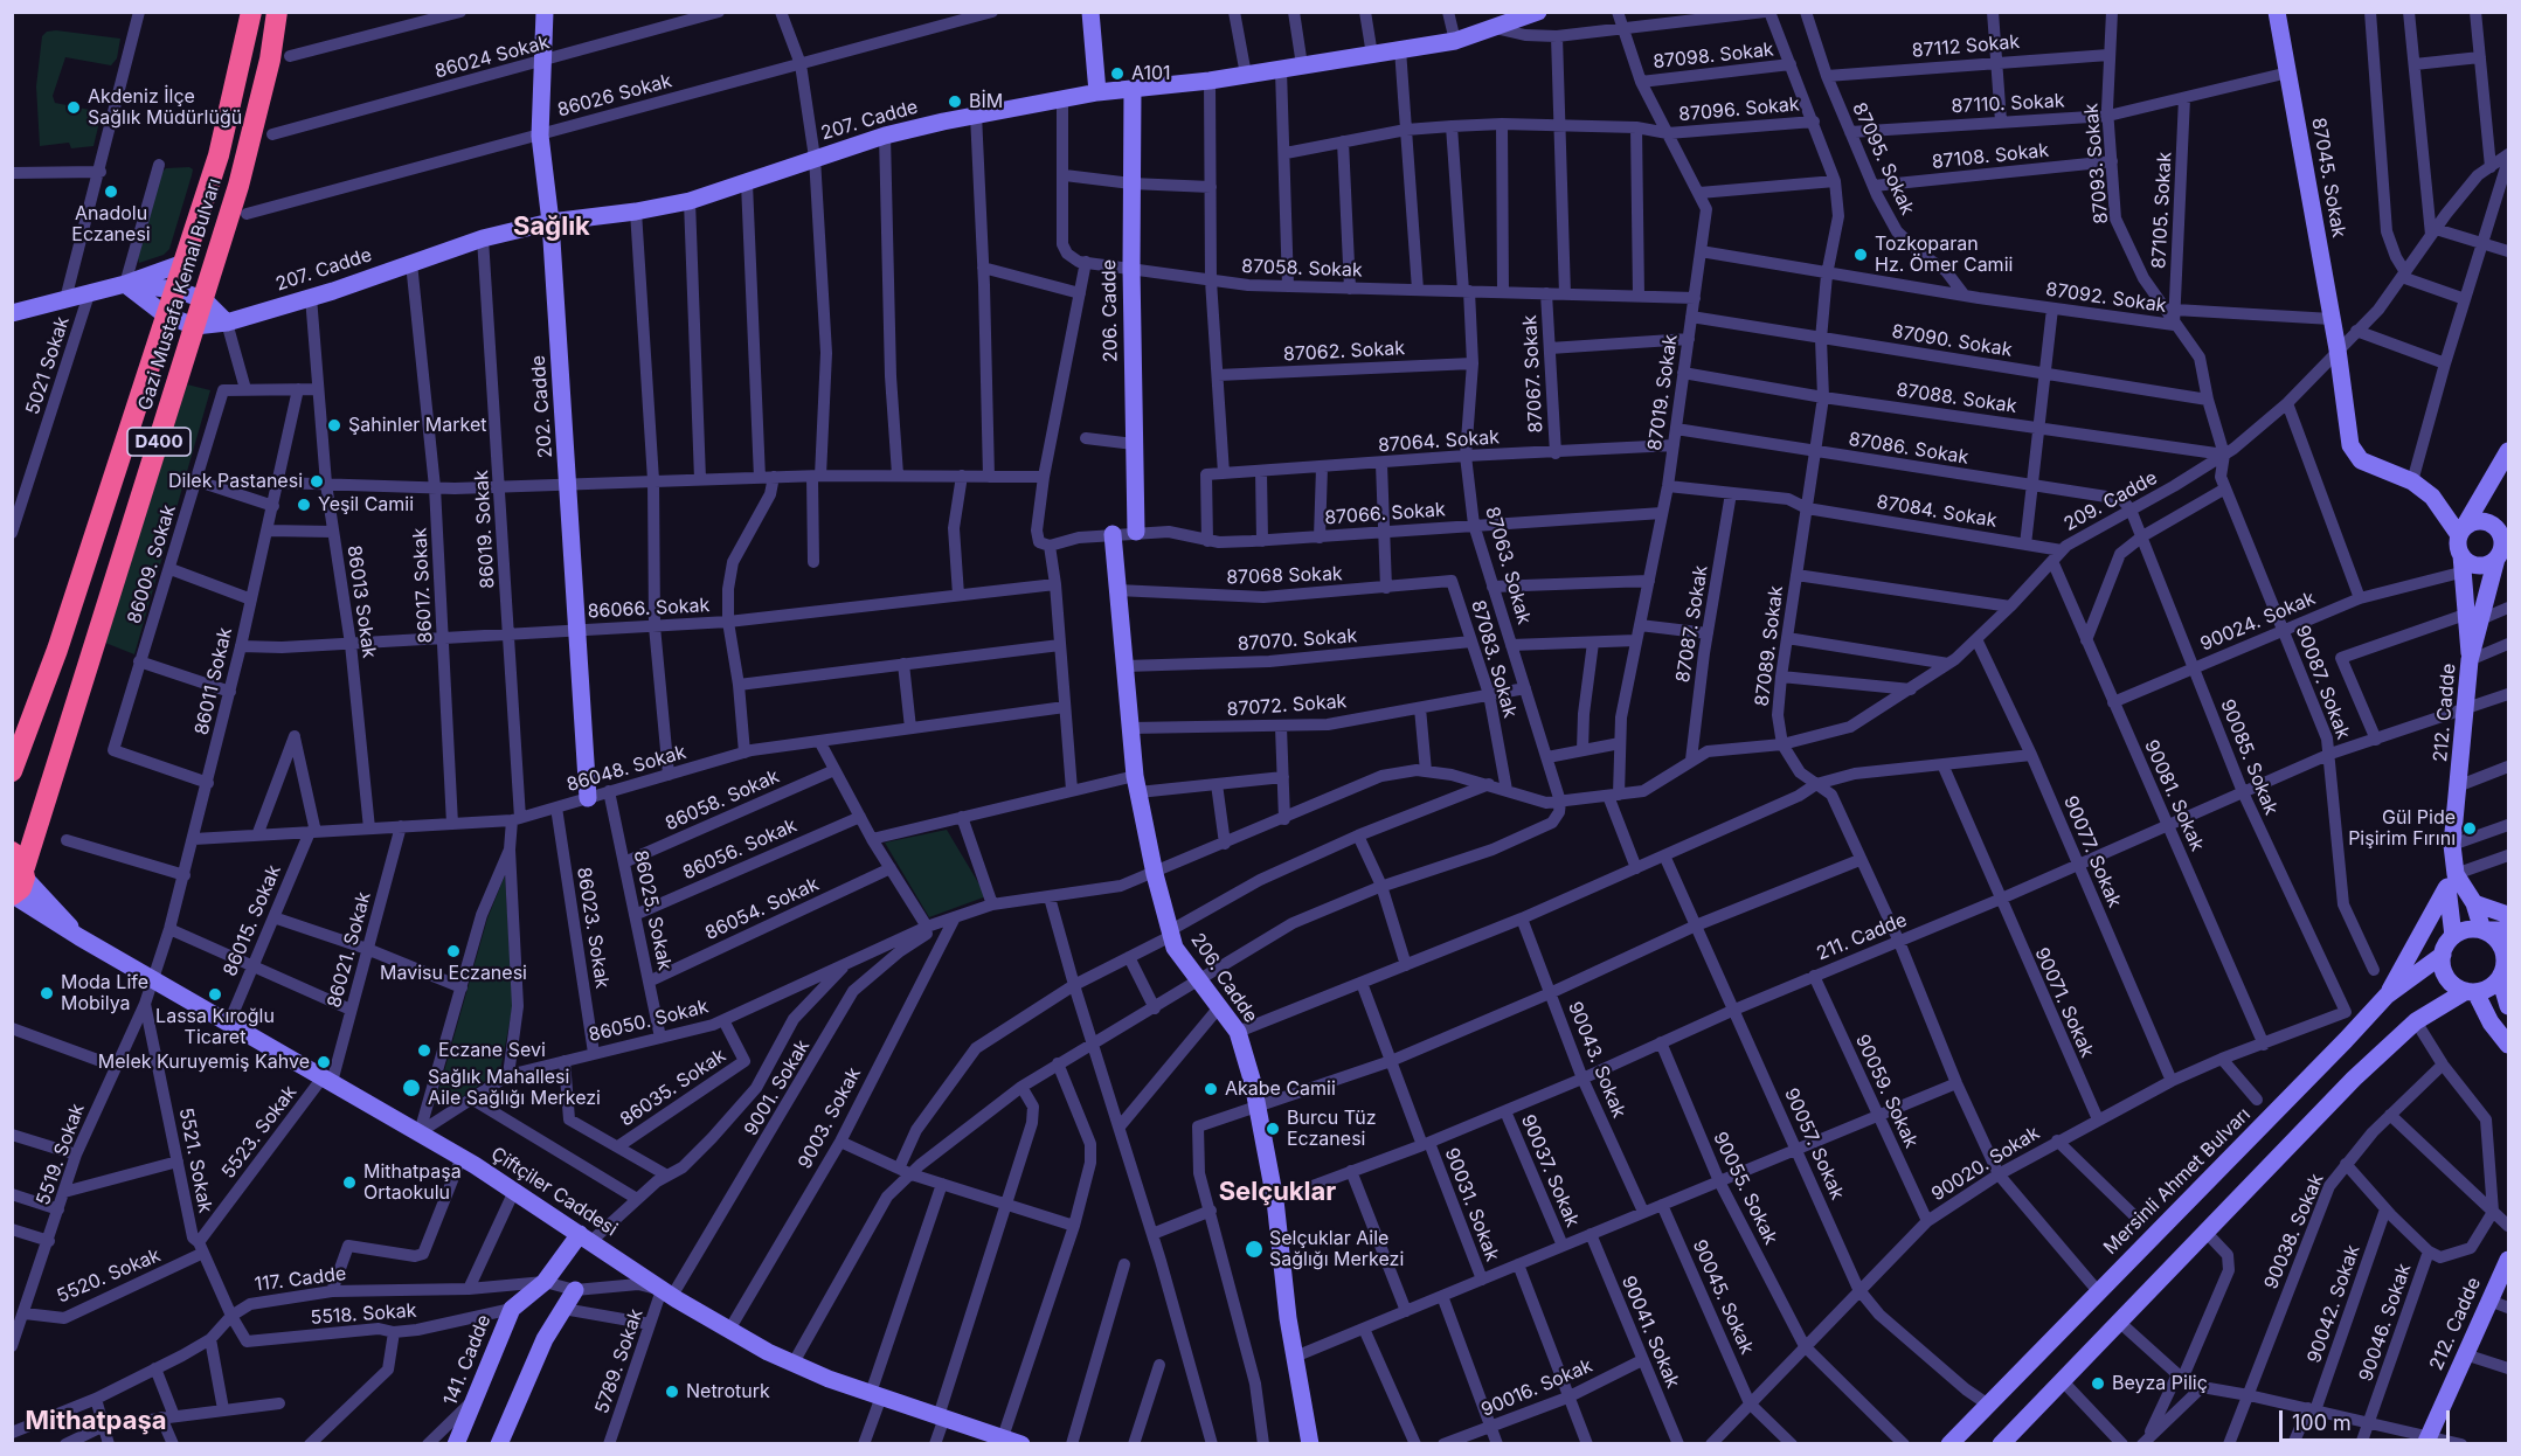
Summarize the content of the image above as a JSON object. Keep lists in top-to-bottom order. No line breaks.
{"streets":{"highway":["Gazi Mustafa Kemal Bulvarı","D400"],"street":["87112 Sokak","87098. Sokak","86024 Sokak","86026 Sokak","87110. Sokak","87096. Sokak","207. Cadde","87108. Sokak","87095. Sokak","87093. Sokak","87045. Sokak","87105. Sokak","87058. Sokak","87092. Sokak","206. Cadde","87090. Sokak","87062. Sokak","5021 Sokak","87067. Sokak","87019. Sokak","87088. Sokak","202. Cadde","87064. Sokak","87086. Sokak","209. Cadde","87084. Sokak","87066. Sokak","86019. Sokak","86009. Sokak","87063. Sokak","87068 Sokak","86017. Sokak","86013 Sokak","86066. Sokak","90024. Sokak","87087. Sokak","87070. Sokak","87089. Sokak","87083. Sokak","86011 Sokak","90087. Sokak","87072. Sokak","212. Cadde","90085. Sokak","86048. Sokak","90081. Sokak","86058. Sokak","86056. Sokak","90077. Sokak","86054. Sokak","86025. Sokak","86015. Sokak","86023. Sokak","211. Cadde","86021. Sokak","90071. Sokak","86050. Sokak","90043. Sokak","86035. Sokak","9001. Sokak","90059. Sokak","9003. Sokak","5523. Sokak","90057. Sokak","5519. Sokak","5521. Sokak","90020. Sokak","90037. Sokak","Mersinli Ahmet Bulvarı","90055. Sokak","Çiftçiler Caddesi","90031. Sokak","90038. Sokak","5520. Sokak","117. Cadde","90045. Sokak","90042. Sokak","5518. Sokak","90046. Sokak","90041. Sokak","141. Cadde","5789. Sokak","90016. Sokak"]},"crossings":[["87112 Sokak","87095. Sokak"],["87112 Sokak","87093. Sokak"],["87098. Sokak","87019. Sokak"],["87098. Sokak","87089. Sokak"],["86024 Sokak","202. Cadde"],["86026 Sokak","202. Cadde"],["87110. Sokak","87095. Sokak"],["87110. Sokak","87093. Sokak"],["87110. Sokak","87045. Sokak"],["87110. Sokak","87105. Sokak"],["87096. Sokak","87019. Sokak"],["87096. Sokak","87063. Sokak"],["87096. Sokak","87089. Sokak"],["207. Cadde","Gazi Mustafa Kemal Bulvarı"],["207. Cadde","206. Cadde"],["207. Cadde","202. Cadde"],["207. Cadde","86019. Sokak"],["207. Cadde","86017. Sokak"],["207. Cadde","86013 Sokak"],["87108. Sokak","87095. Sokak"],["87108. Sokak","87093. Sokak"],["87095. Sokak","87092. Sokak"],["87093. Sokak","87105. Sokak"],["87093. Sokak","87092. Sokak"],["87093. Sokak","87090. Sokak"],["87093. Sokak","87088. Sokak"],["87093. Sokak","209. Cadde"],["87093. Sokak","90087. Sokak"],["87045. Sokak","209. Cadde"],["87045. Sokak","90024. Sokak"],["87045. Sokak","212. Cadde"],["87105. Sokak","87092. Sokak"],["87058. Sokak","206. Cadde"],["87058. Sokak","87067. Sokak"],["87058. Sokak","87019. Sokak"],["87058. Sokak","87063. Sokak"],["Gazi Mustafa Kemal Bulvarı","Çiftçiler Caddesi"],["87092. Sokak","87019. Sokak"],["87092. Sokak","87089. Sokak"],["206. Cadde","87066. Sokak"],["206. Cadde","87068 Sokak"],["206. Cadde","87070. Sokak"],["206. Cadde","87072. Sokak"],["206. Cadde","211. Cadde"],["87090. Sokak","87019. Sokak"],["87090. Sokak","87089. Sokak"],["87062. Sokak","87063. Sokak"],["87067. Sokak","87064. Sokak"],["87019. Sokak","87088. Sokak"],["87019. Sokak","87064. Sokak"],["87019. Sokak","87086. Sokak"],["87019. Sokak","209. Cadde"],["87019. Sokak","87066. Sokak"],["87088. Sokak","209. Cadde"],["87088. Sokak","87089. Sokak"],["87088. Sokak","90087. Sokak"],["202. Cadde","86066. Sokak"],["202. Cadde","86048. Sokak"],["87064. Sokak","87066. Sokak"],["87064. Sokak","87063. Sokak"],["87086. Sokak","209. Cadde"],["87086. Sokak","87089. Sokak"],["87086. Sokak","90085. Sokak"],["209. Cadde","87084. Sokak"],["209. Cadde","87063. Sokak"],["209. Cadde","87087. Sokak"],["209. Cadde","87089. Sokak"],["209. Cadde","87083. Sokak"],["209. Cadde","90087. Sokak"],["209. Cadde","90085. Sokak"],["209. Cadde","90081. Sokak"],["209. Cadde","90077. Sokak"],["87084. Sokak","87089. Sokak"],["87066. Sokak","87063. Sokak"],["86019. Sokak","86066. Sokak"],["86019. Sokak","86048. Sokak"],["86019. Sokak","86050. Sokak"],["86019. Sokak","Çiftçiler Caddesi"],["86009. Sokak","86011 Sokak"],["87063. Sokak","87072. Sokak"],["87068 Sokak","87083. Sokak"],["86017. Sokak","86066. Sokak"],["86017. Sokak","86048. Sokak"],["86013 Sokak","86066. Sokak"],["86013 Sokak","86048. Sokak"],["86066. Sokak","86011 Sokak"],["90024. Sokak","90087. Sokak"],["90024. Sokak","212. Cadde"],["90024. Sokak","90085. Sokak"],["90024. Sokak","90081. Sokak"],["87070. Sokak","87083. Sokak"],["87089. Sokak","211. Cadde"],["87089. Sokak","90020. Sokak"],["87089. Sokak","Mersinli Ahmet Bulvarı"],["87083. Sokak","87072. Sokak"],["86011 Sokak","86048. Sokak"],["86011 Sokak","5519. Sokak"],["86011 Sokak","Çiftçiler Caddesi"],["90087. Sokak","211. Cadde"],["212. Cadde","211. Cadde"],["212. Cadde","Mersinli Ahmet Bulvarı"],["90085. Sokak","211. Cadde"],["90085. Sokak","90020. Sokak"],["86048. Sokak","86025. Sokak"],["86048. Sokak","86015. Sokak"],["86048. Sokak","86023. Sokak"],["86048. Sokak","86021. Sokak"],["90081. Sokak","211. Cadde"],["90081. Sokak","90020. Sokak"],["86058. Sokak","86025. Sokak"],["86056. Sokak","86025. Sokak"],["90077. Sokak","211. Cadde"],["90077. Sokak","90020. Sokak"],["86054. Sokak","86025. Sokak"],["86025. Sokak","86050. Sokak"],["86015. Sokak","Çiftçiler Caddesi"],["86023. Sokak","86050. Sokak"],["211. Cadde","90071. Sokak"],["211. Cadde","90043. Sokak"],["211. Cadde","90059. Sokak"],["211. Cadde","90057. Sokak"],["211. Cadde","90037. Sokak"],["211. Cadde","90055. Sokak"],["211. Cadde","90031. Sokak"],["86021. Sokak","5523. Sokak"],["86021. Sokak","Çiftçiler Caddesi"],["90071. Sokak","90020. Sokak"],["86050. Sokak","86035. Sokak"],["86050. Sokak","9001. Sokak"],["86050. Sokak","9003. Sokak"],["86050. Sokak","Çiftçiler Caddesi"],["9001. Sokak","9003. Sokak"],["9001. Sokak","Çiftçiler Caddesi"],["9001. Sokak","5789. Sokak"],["90059. Sokak","90020. Sokak"],["9003. Sokak","Çiftçiler Caddesi"],["5523. Sokak","5521. Sokak"],["5523. Sokak","Çiftçiler Caddesi"],["5523. Sokak","5520. Sokak"],["90057. Sokak","90020. Sokak"],["90057. Sokak","Mersinli Ahmet Bulvarı"],["5519. Sokak","5521. Sokak"],["5519. Sokak","Çiftçiler Caddesi"],["5519. Sokak","5520. Sokak"],["5521. Sokak","5520. Sokak"],["5521. Sokak","117. Cadde"],["5521. Sokak","5518. Sokak"],["90020. Sokak","90055. Sokak"],["90020. Sokak","90045. Sokak"],["Çiftçiler Caddesi","141. Cadde"],["Çiftçiler Caddesi","5789. Sokak"],["117. Cadde","5518. Sokak"],["117. Cadde","141. Cadde"],["5518. Sokak","141. Cadde"],["90041. Sokak","90016. Sokak"]],"districts":["Sağlık","Selçuklar","Mithatpaşa"],"places":["A101","BİM","Akdeniz İlçe Sağlık Müdürlüğü","Anadolu Eczanesi","Tozkoparan Hz. Ömer Camii","Şahinler Market","Dilek Pastanesi","Yeşil Camii","Gül Pide Pişirim Fırını","Mavisu Eczanesi","Moda Life Mobilya","Lassa Kıroğlu Ticaret","Eczane Sevi","Melek Kuruyemiş Kahve","Sağlık Mahallesi Aile Sağlığı Merkezi","Akabe Camii","Burcu Tüz Eczanesi","Mithatpaşa Ortaokulu","Selçuklar Aile Sağlığı Merkezi","Beyza Piliç","Netroturk"],"scale_bar":"100 m"}
